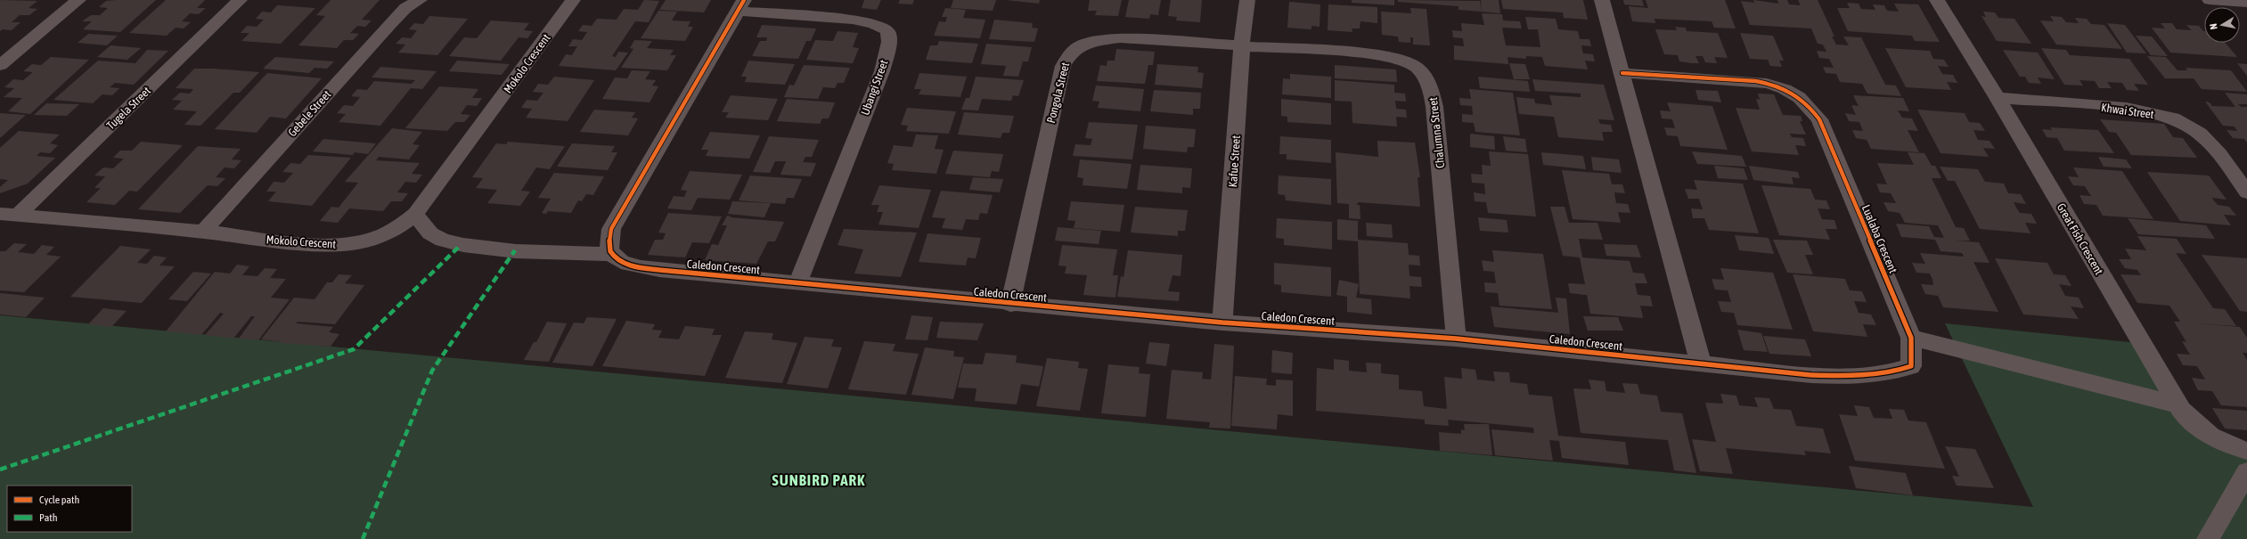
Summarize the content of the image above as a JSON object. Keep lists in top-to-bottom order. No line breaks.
{"streets":{"street":["Mokolo Crescent","Ubangi Street","Pongola Street","Tugela Street","Khwai Street","Gebele Street","Chalumna Street","Kafue Street","Lualaba Crescent","Great Fish Crescent","Caledon Crescent"]},"crossings":[["Mokolo Crescent","Tugela Street"],["Mokolo Crescent","Gebele Street"],["Ubangi Street","Caledon Crescent"],["Pongola Street","Chalumna Street"],["Pongola Street","Kafue Street"],["Pongola Street","Caledon Crescent"],["Khwai Street","Great Fish Crescent"],["Chalumna Street","Kafue Street"],["Chalumna Street","Caledon Crescent"],["Kafue Street","Caledon Crescent"],["Lualaba Crescent","Caledon Crescent"]],"districts":["SUNBIRD PARK"],"legend":["Cycle path","Path"],"north":"left"}
